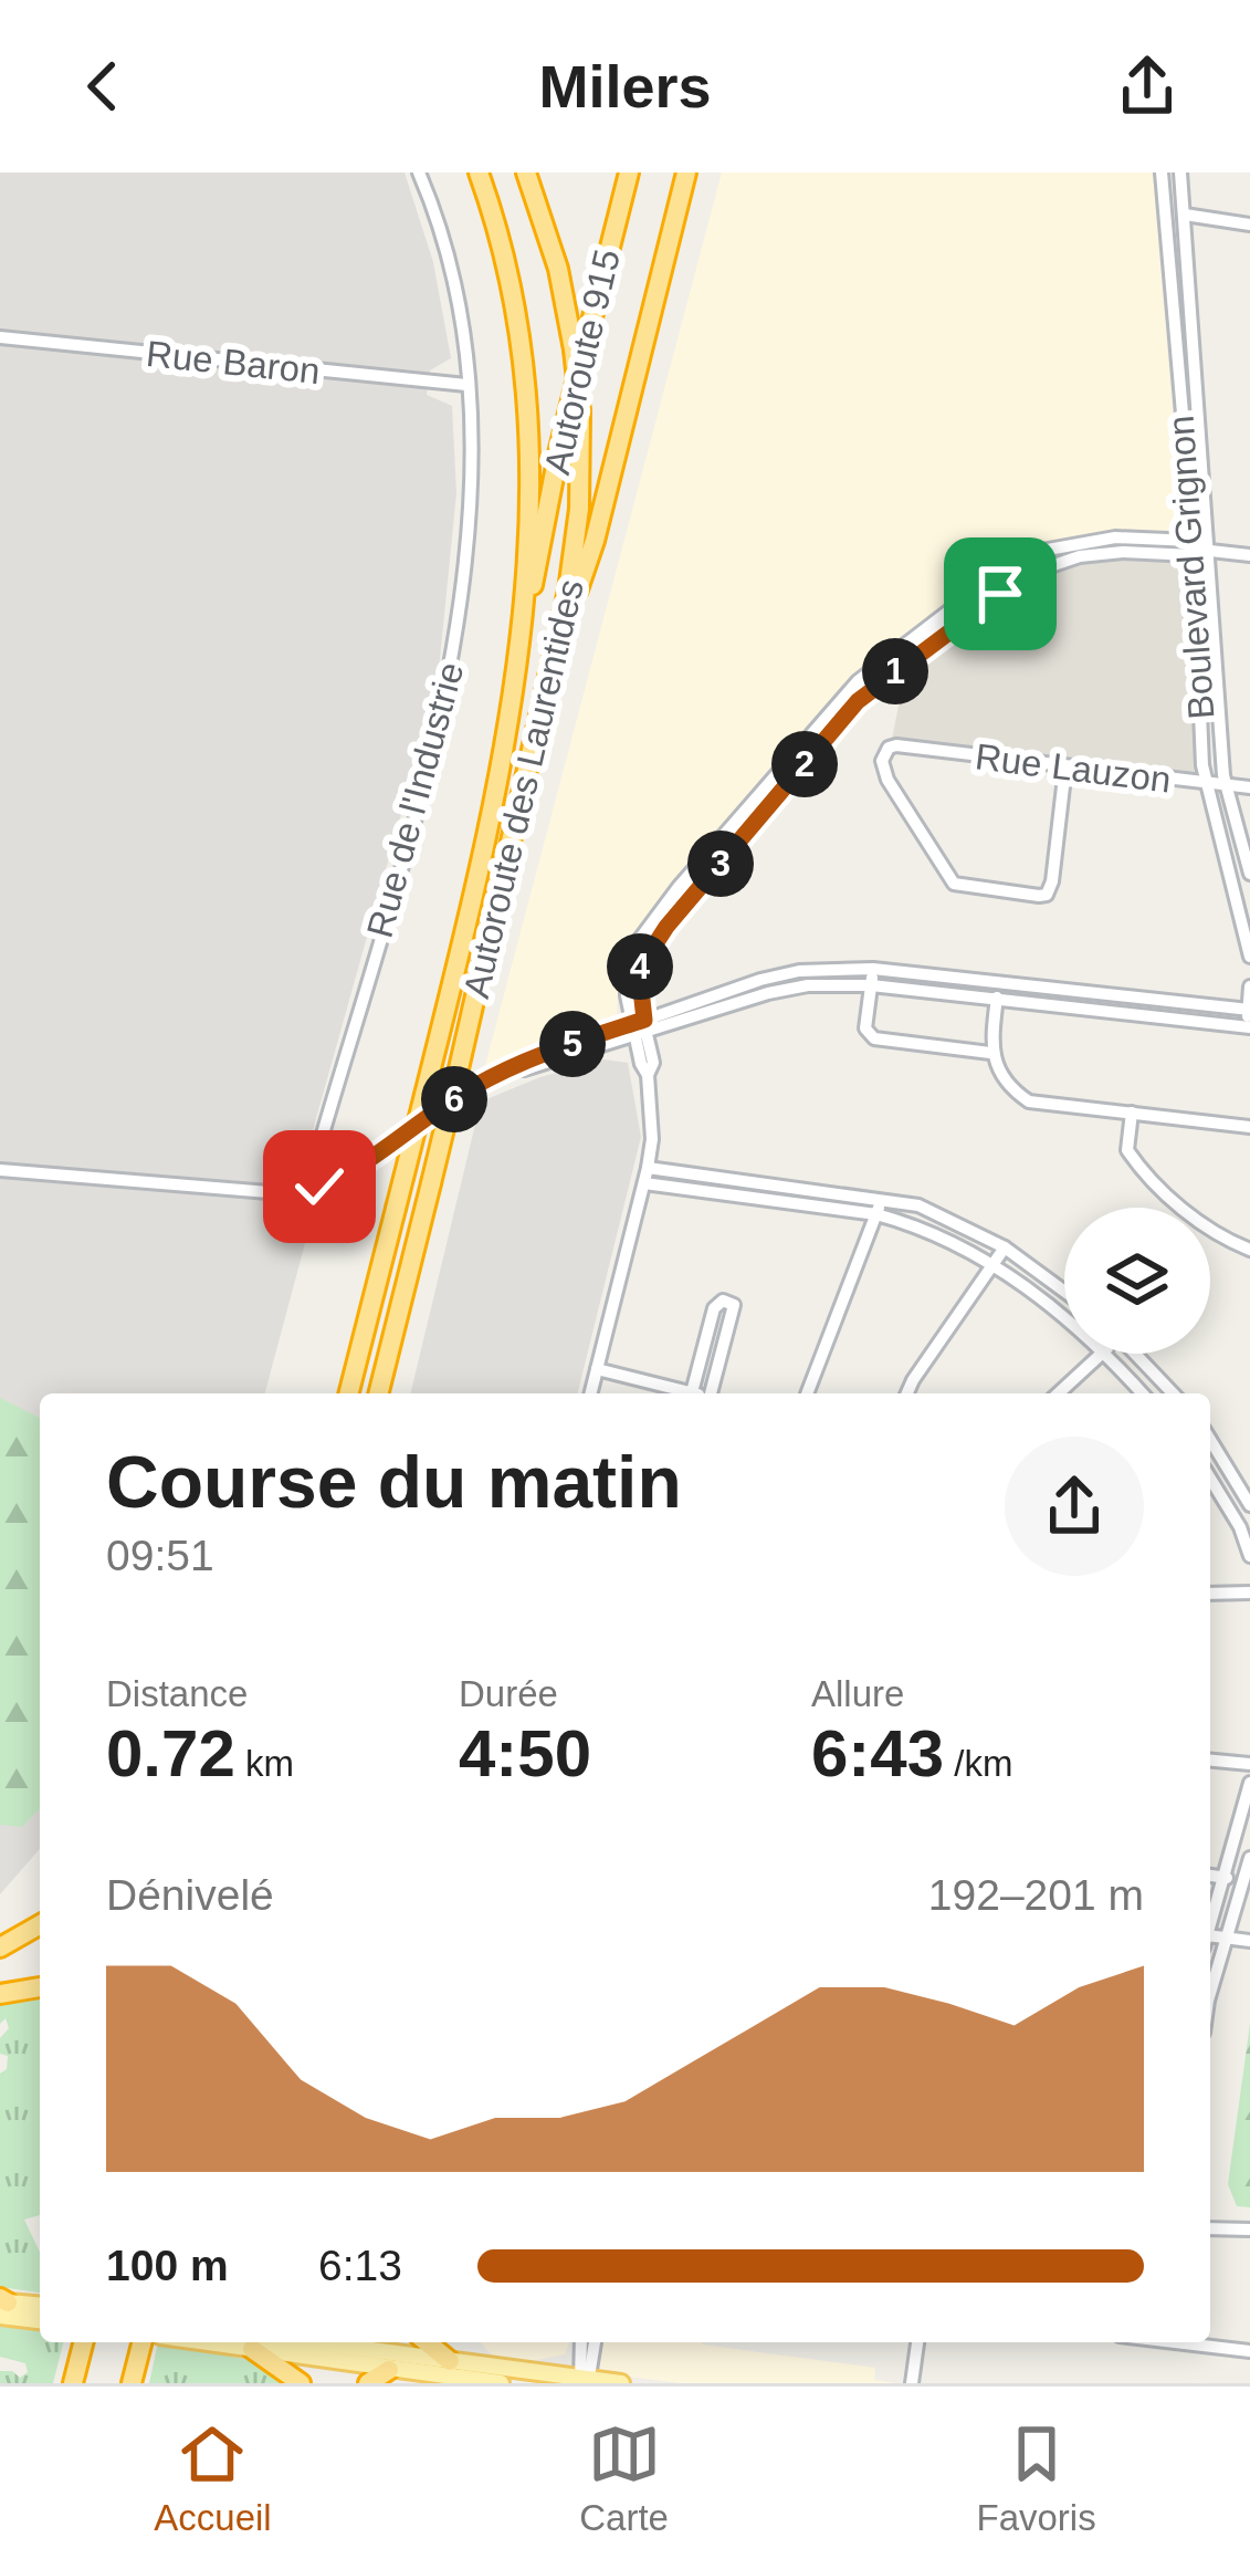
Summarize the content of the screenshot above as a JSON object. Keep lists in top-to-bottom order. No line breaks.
{"streets":{"highway":["Autoroute 915","Autoroute des Laurentides"],"street":["Rue Baron","Boulevard Grignon","Rue Lauzon","Rue de l'Industrie"]},"crossings":[["Rue Baron","Rue de l'Industrie"],["Autoroute 915","Autoroute des Laurentides"],["Boulevard Grignon","Rue Lauzon"]],"page":{"header":"Milers","pins":["1","2","3","4","5","6"],"heading":["Course du matin","09:51"],"stats":[["Distance","0.72 km"],["Durée","4:50"],["Allure","6:43 /km"]],"chart":["Dénivelé","192–201 m"],"list":[{"name":"100 m","note":"6:13"}],"tabs":["Accueil","Carte","Favoris"]}}
